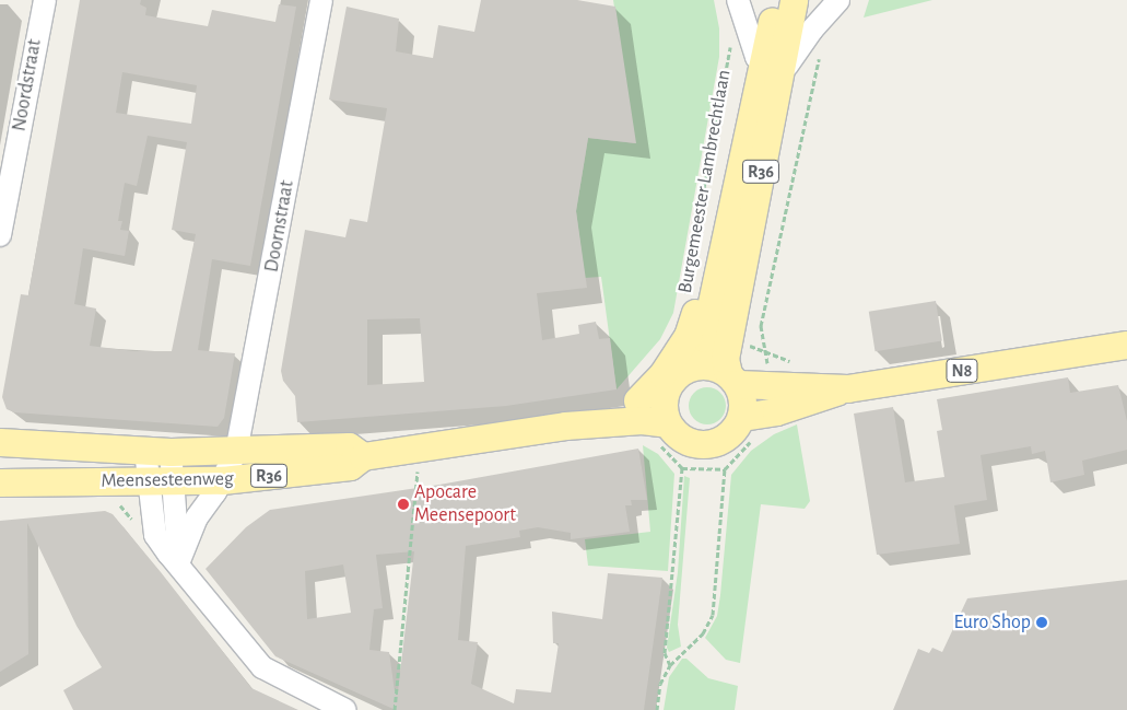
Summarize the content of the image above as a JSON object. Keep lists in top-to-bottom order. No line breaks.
{"streets":{"main road":["R36","Burgemeester Lambrechtlaan","N8","Meensesteenweg"],"street":["Noordstraat","Doornstraat"]},"crossings":[["R36","Burgemeester Lambrechtlaan"],["R36","N8"],["R36","Meensesteenweg"],["Burgemeester Lambrechtlaan","N8"],["Burgemeester Lambrechtlaan","Meensesteenweg"],["Doornstraat","Meensesteenweg"],["N8","Meensesteenweg"]],"places":["Apocare Meensepoort","Euro Shop"]}
